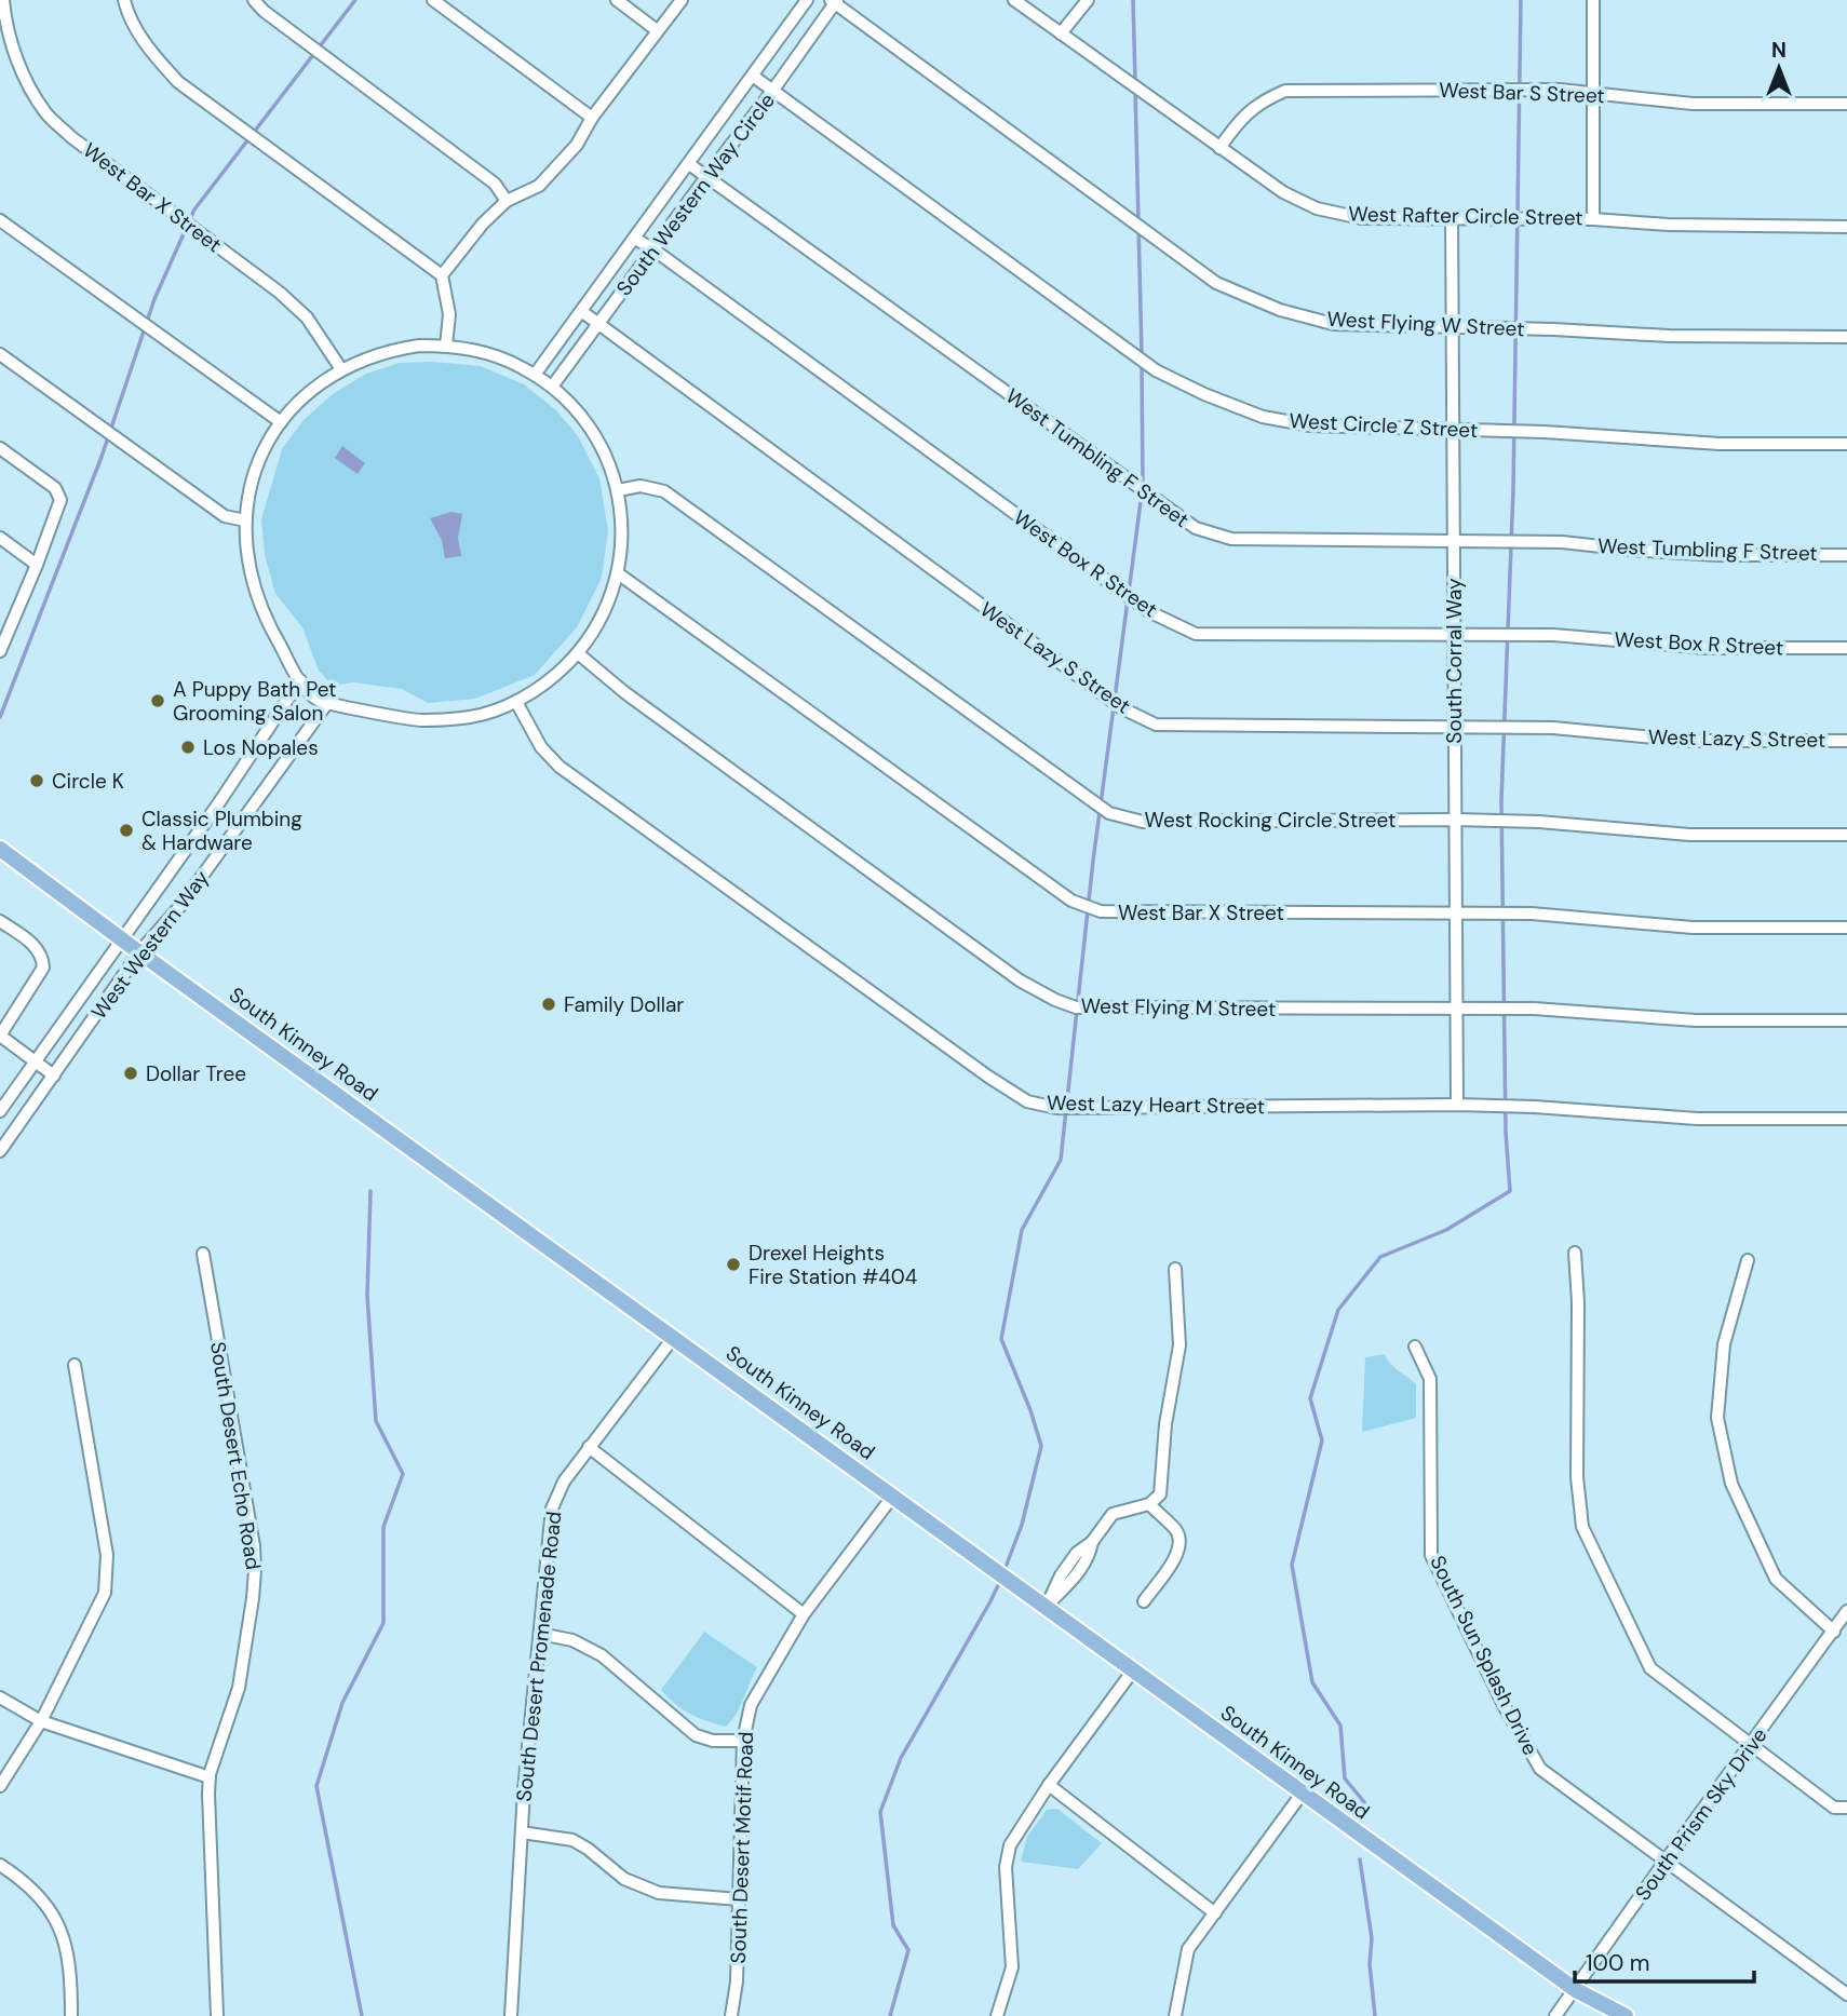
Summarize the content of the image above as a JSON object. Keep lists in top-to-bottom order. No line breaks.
{"streets":{"main road":["South Kinney Road"],"street":["West Bar S Street","South Western Way Circle","West Bar X Street","West Rafter Circle Street","West Flying W Street","West Circle Z Street","West Tumbling F Street","West Box R Street","West Lazy S Street","South Corral Way","West Rocking Circle Street","West Western Way","West Flying M Street","West Lazy Heart Street","South Desert Echo Road","South Sun Splash Drive","South Desert Promenade Road","South Prism Sky Drive","South Desert Motif Road"]},"crossings":[["West Bar S Street","West Rafter Circle Street"],["South Western Way Circle","West Flying W Street"],["South Western Way Circle","West Circle Z Street"],["South Western Way Circle","West Tumbling F Street"],["South Western Way Circle","West Box R Street"],["South Western Way Circle","West Lazy S Street"],["West Bar X Street","South Corral Way"],["West Rafter Circle Street","South Corral Way"],["West Flying W Street","South Corral Way"],["West Circle Z Street","South Corral Way"],["West Tumbling F Street","South Corral Way"],["West Box R Street","South Corral Way"],["West Lazy S Street","South Corral Way"],["South Corral Way","West Rocking Circle Street"],["South Corral Way","West Flying M Street"],["South Corral Way","West Lazy Heart Street"],["West Western Way","South Kinney Road"],["South Kinney Road","South Desert Promenade Road"],["South Kinney Road","South Prism Sky Drive"],["South Kinney Road","South Desert Motif Road"],["South Sun Splash Drive","South Prism Sky Drive"]],"places":["A Puppy Bath Pet Grooming Salon","Los Nopales","Circle K","Classic Plumbing & Hardware","Family Dollar","Dollar Tree","Drexel Heights Fire Station #404"],"scale_bar":"100 m","north":"top"}
